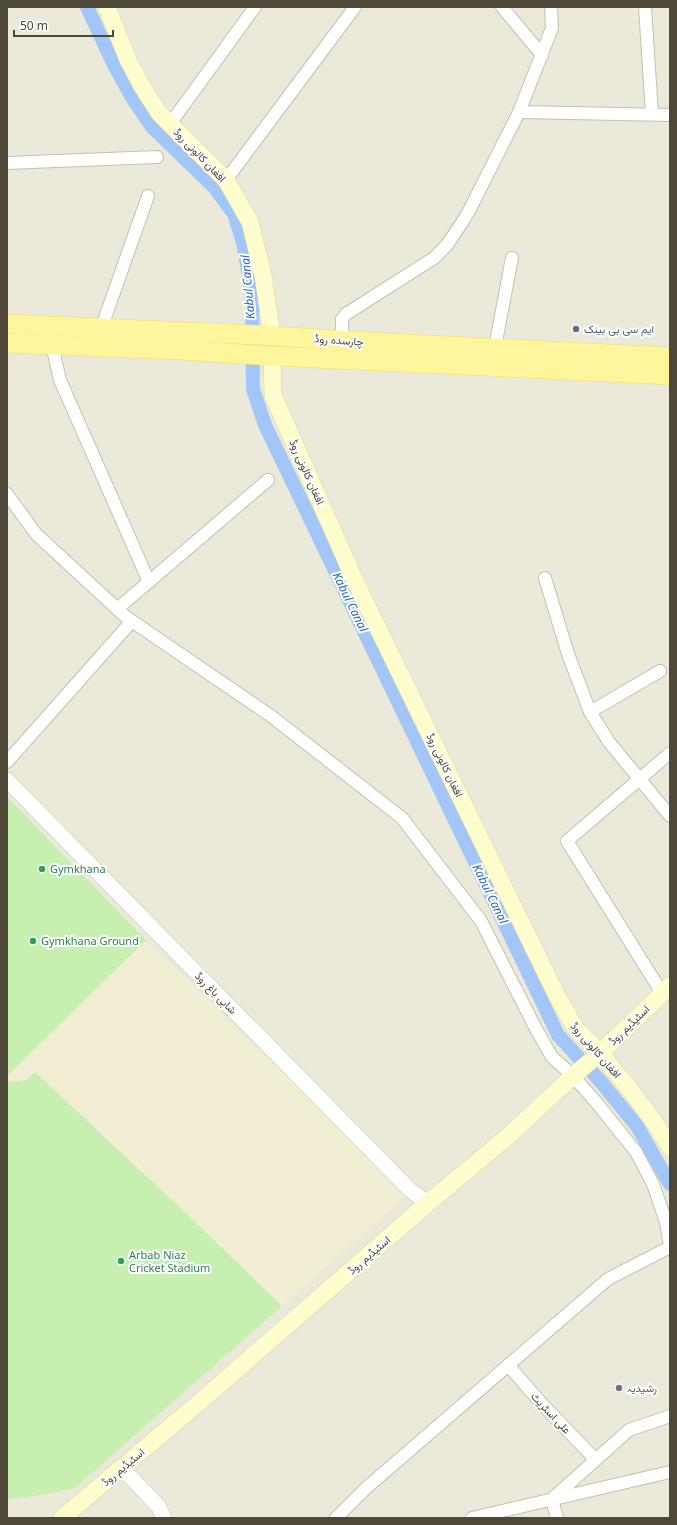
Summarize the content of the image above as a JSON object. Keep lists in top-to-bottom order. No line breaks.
{"streets":{"main road":["افغان کالونی روڈ","چارسدہ روڈ","اسٹیڈیم روڈ"],"street":["شاہی باغ روڈ","علی اسٹریٹ"]},"crossings":[["افغان کالونی روڈ","چارسدہ روڈ"],["افغان کالونی روڈ","اسٹیڈیم روڈ"],["شاہی باغ روڈ","اسٹیڈیم روڈ"]],"water":["Kabul Canal"],"places":["ایم سی بی بینک","Gymkhana","Gymkhana Ground","Arbab Niaz Cricket Stadium","رشیدیہ"],"scale_bar":"50 m"}
